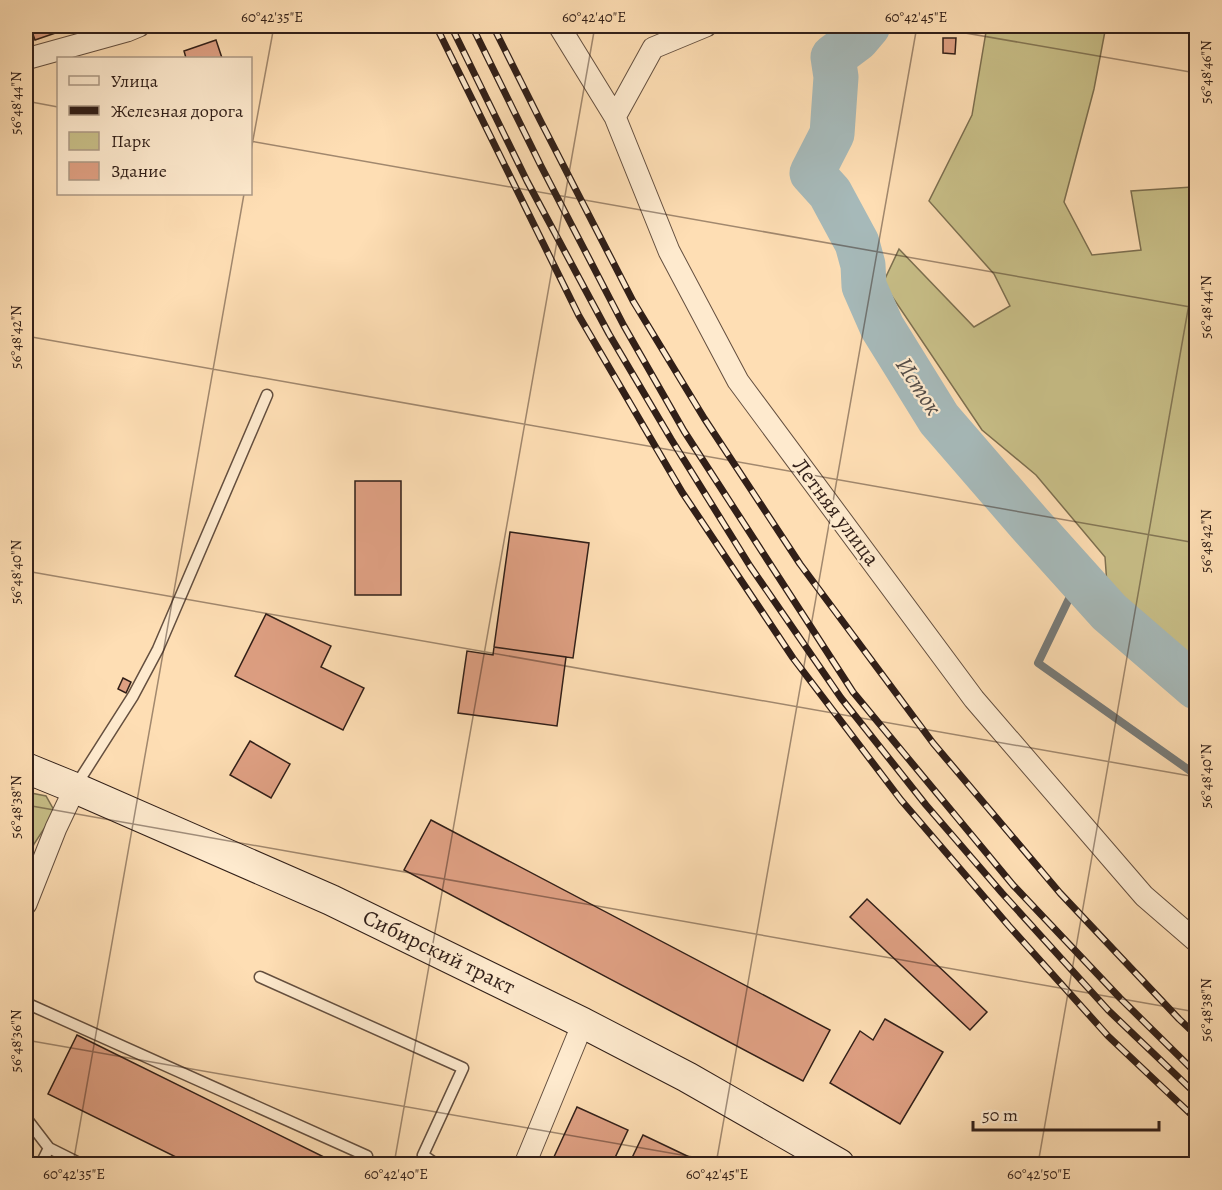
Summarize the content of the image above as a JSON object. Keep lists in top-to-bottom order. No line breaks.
{"streets":{"main road":["Сибирский тракт"],"street":["Летняя улица"]},"water":["Исток"],"legend":["Улица","Железная дорога","Парк","Здание"],"scale_bar":"50 m","coordinates":["60°42'35\"E","60°42'40\"E","60°42'45\"E","56°48'46\"N","56°48'44\"N","56°48'42\"N","56°48'40\"N","56°48'38\"N","56°48'36\"N","60°42'50\"E"]}
